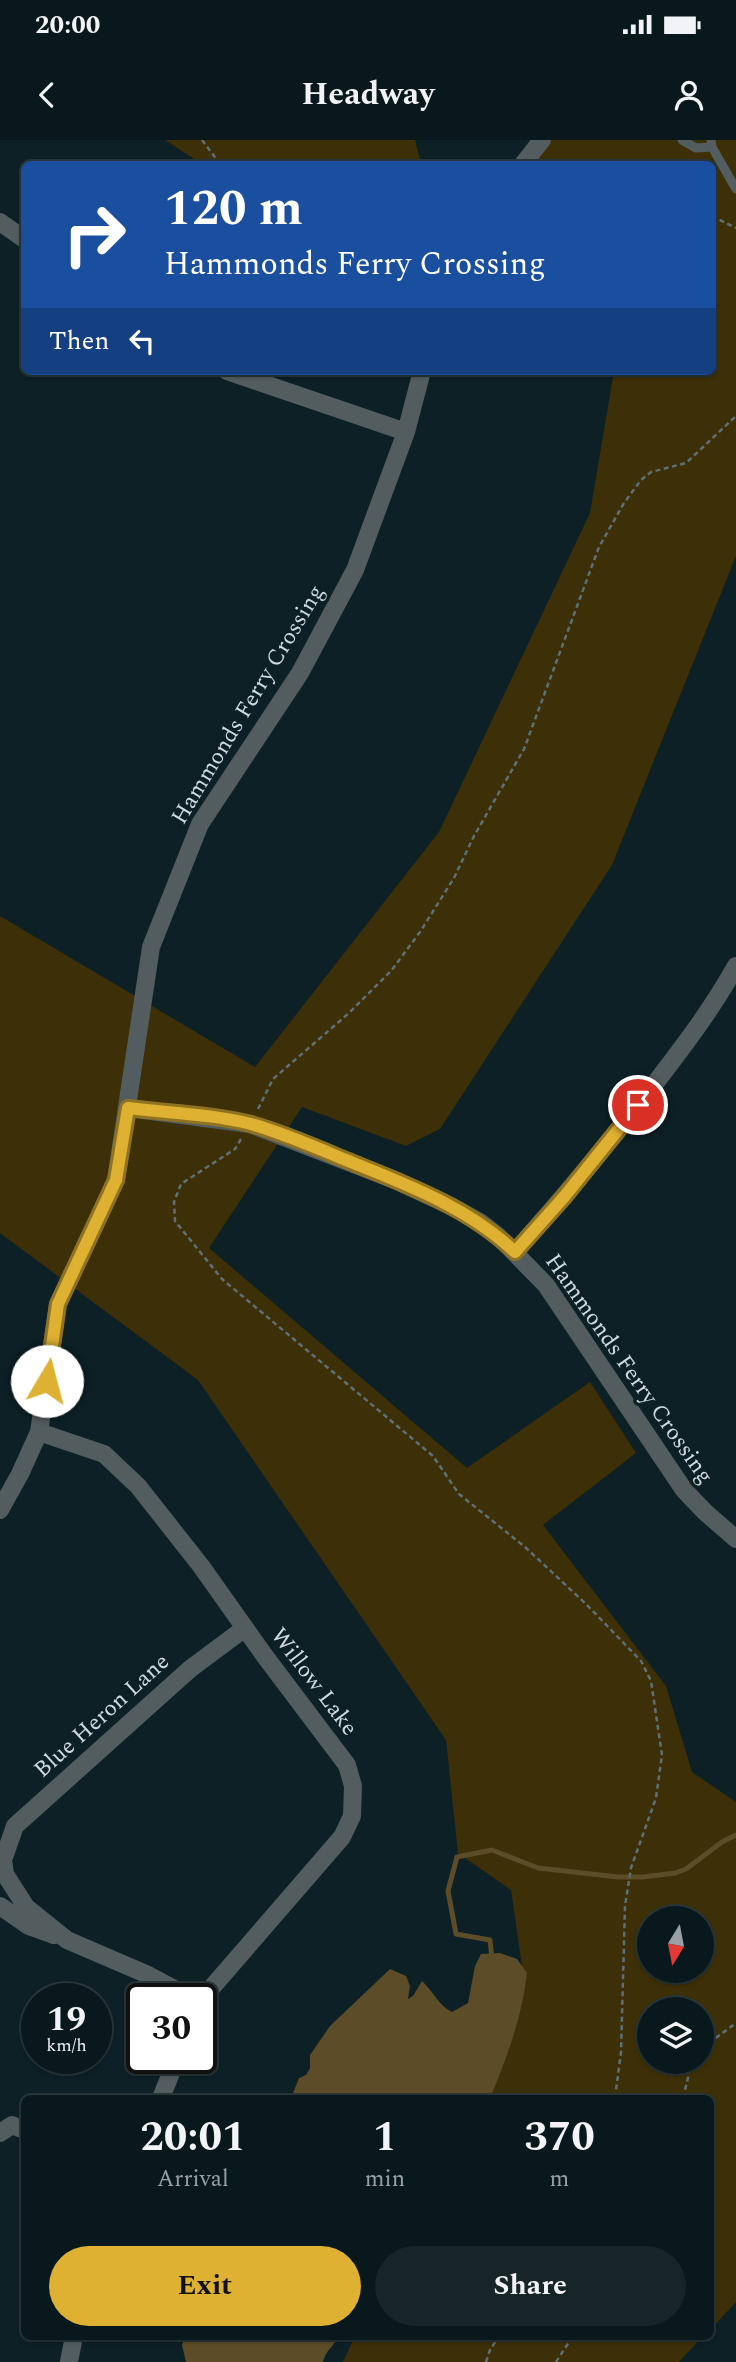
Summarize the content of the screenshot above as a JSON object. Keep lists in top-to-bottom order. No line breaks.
{"streets":{"street":["Hammonds Ferry Crossing","Willow Lake","Blue Heron Lane"]},"crossings":[["Hammonds Ferry Crossing","Willow Lake"],["Willow Lake","Blue Heron Lane"]],"north":"bottom","page":{"status":"20:00","header":"Headway","turn":["120 m","Hammonds Ferry Crossing"],"then":"Then","speed":"19 km/h","limit":"30","eta":["20:01","Arrival","1","min","370","m"],"buttons":["Exit","Share"]}}
